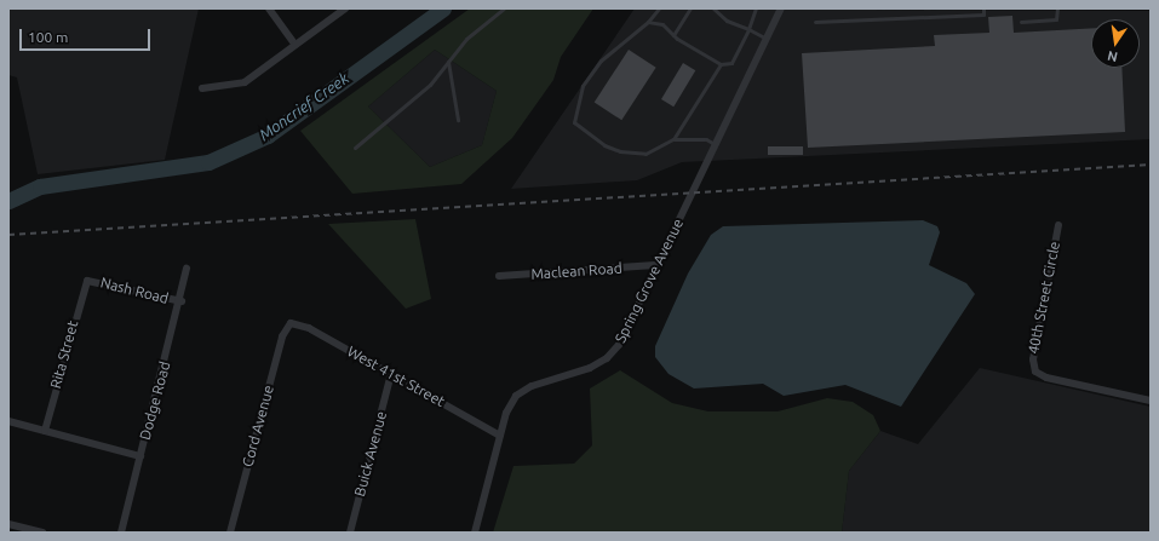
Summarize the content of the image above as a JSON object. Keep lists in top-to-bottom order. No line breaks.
{"streets":{"street":["Maclean Road","Spring Grove Avenue","Nash Road","40th Street Circle","Rita Street","West 41st Street","Dodge Road","Cord Avenue","Buick Avenue"]},"crossings":[["Maclean Road","Spring Grove Avenue"],["Spring Grove Avenue","West 41st Street"],["Nash Road","Rita Street"],["Nash Road","Dodge Road"],["West 41st Street","Cord Avenue"],["West 41st Street","Buick Avenue"]],"water":["Moncrief Creek"],"scale_bar":"100 m","north":"bottom"}
